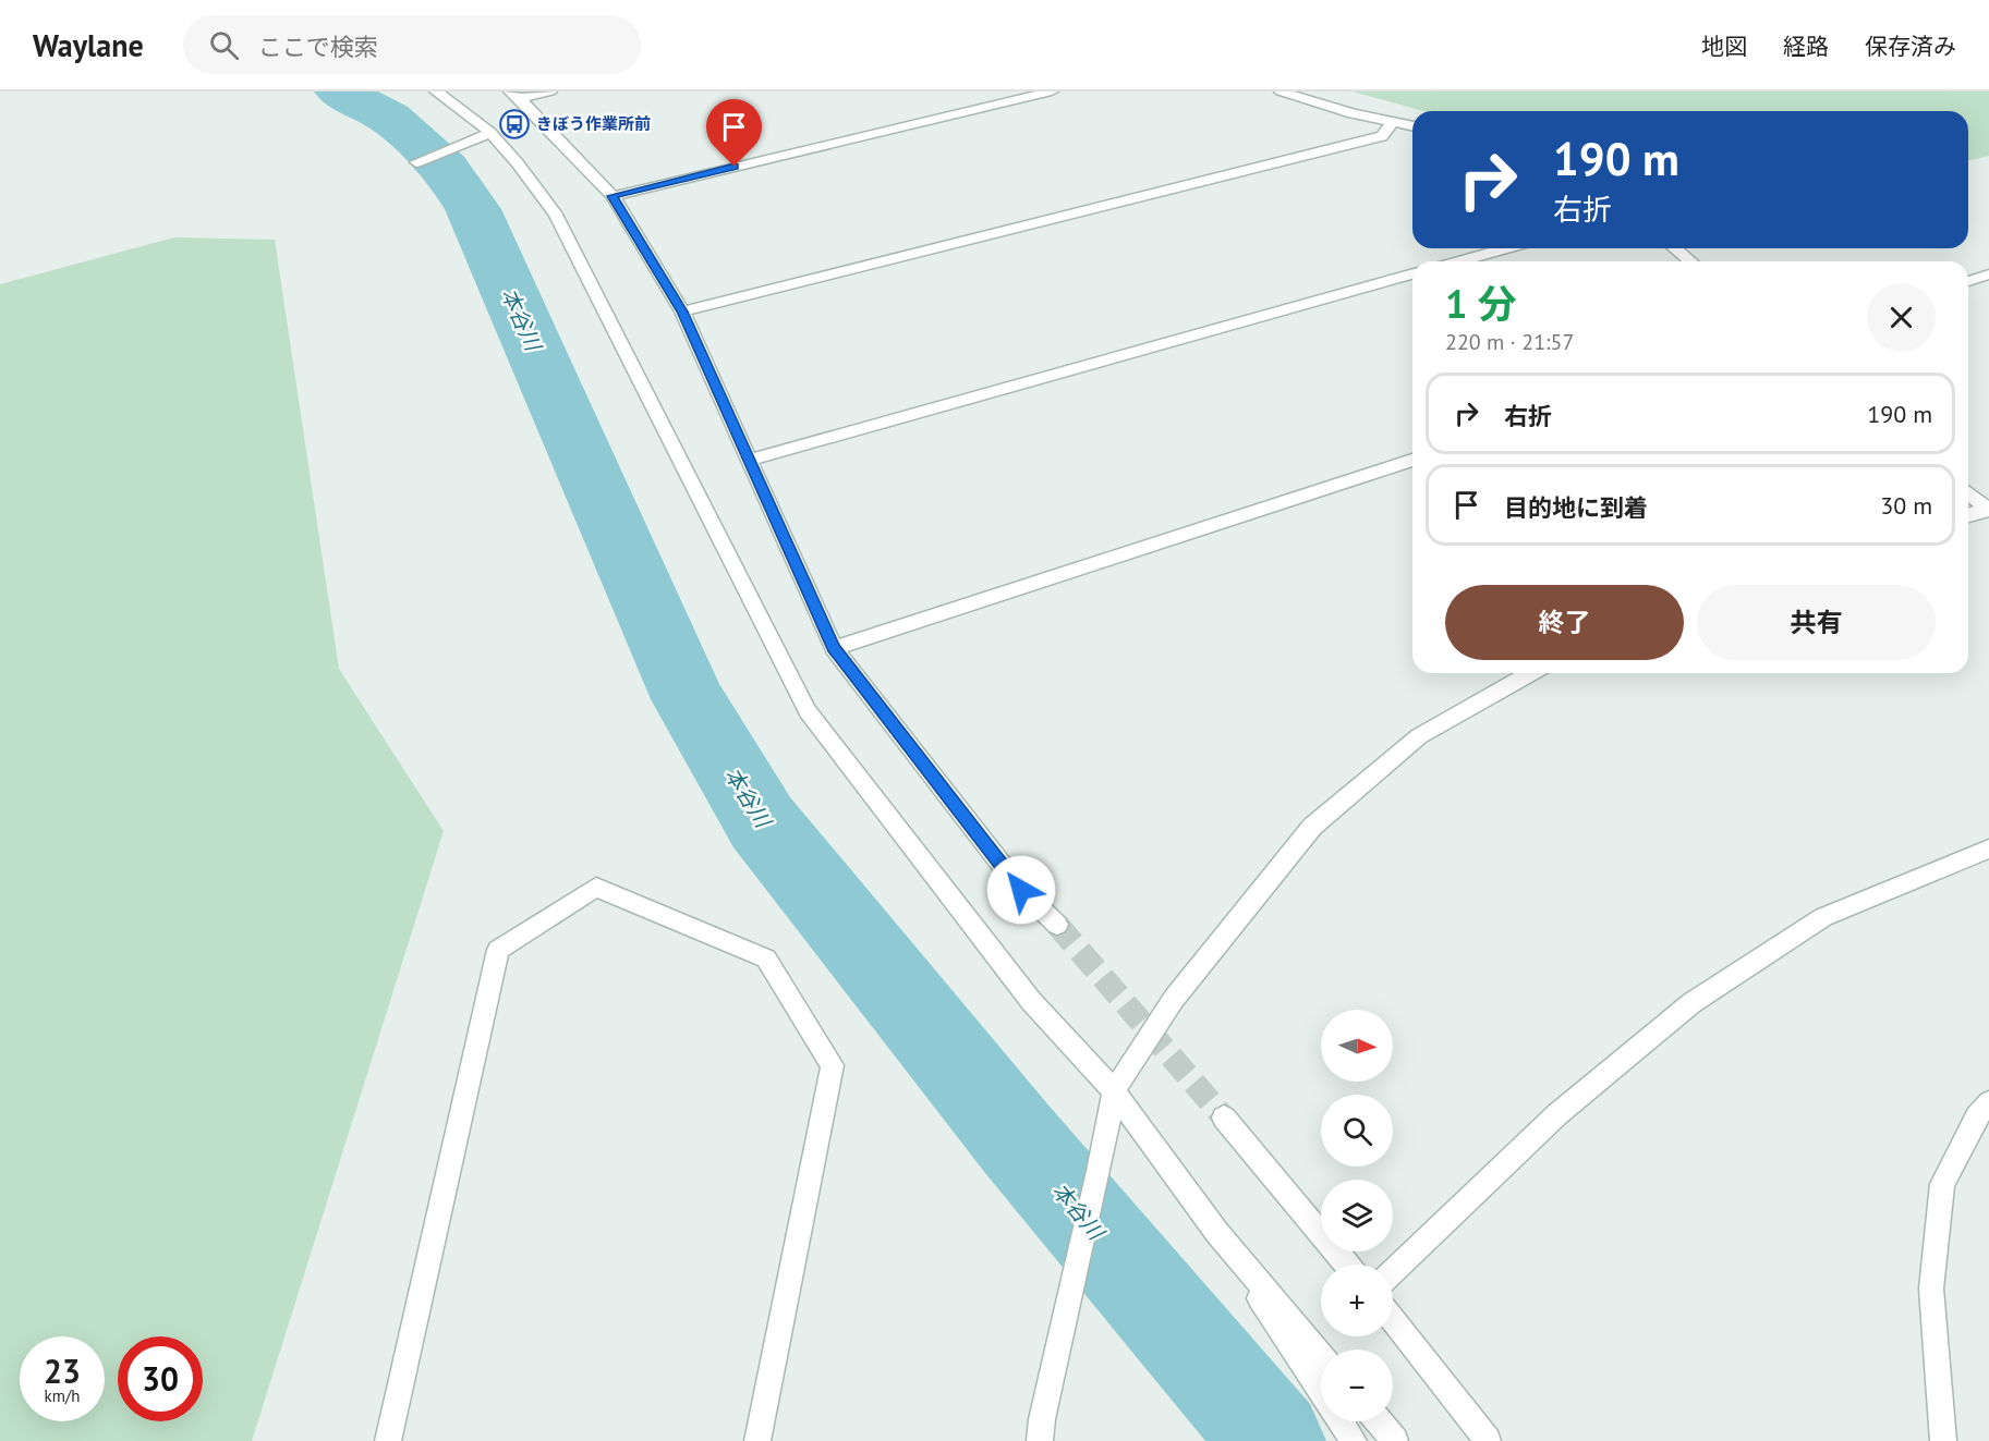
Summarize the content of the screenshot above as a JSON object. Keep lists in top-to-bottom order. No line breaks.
{"water":["本谷川"],"places":{"bus stop":["きぼう作業所前"]},"north":"right","page":{"header":"Waylane","search":"ここで検索","nav":["地図","経路","保存済み"],"turn":["190 m","右折"],"heading":["1 分","220 m · 21:57"],"list":[{"name":"右折","value":"190 m"},{"name":"目的地に到着","value":"30 m"}],"buttons":["終了","共有"],"map_buttons":["+","−"],"speed":"23 km/h","limit":"30"}}
